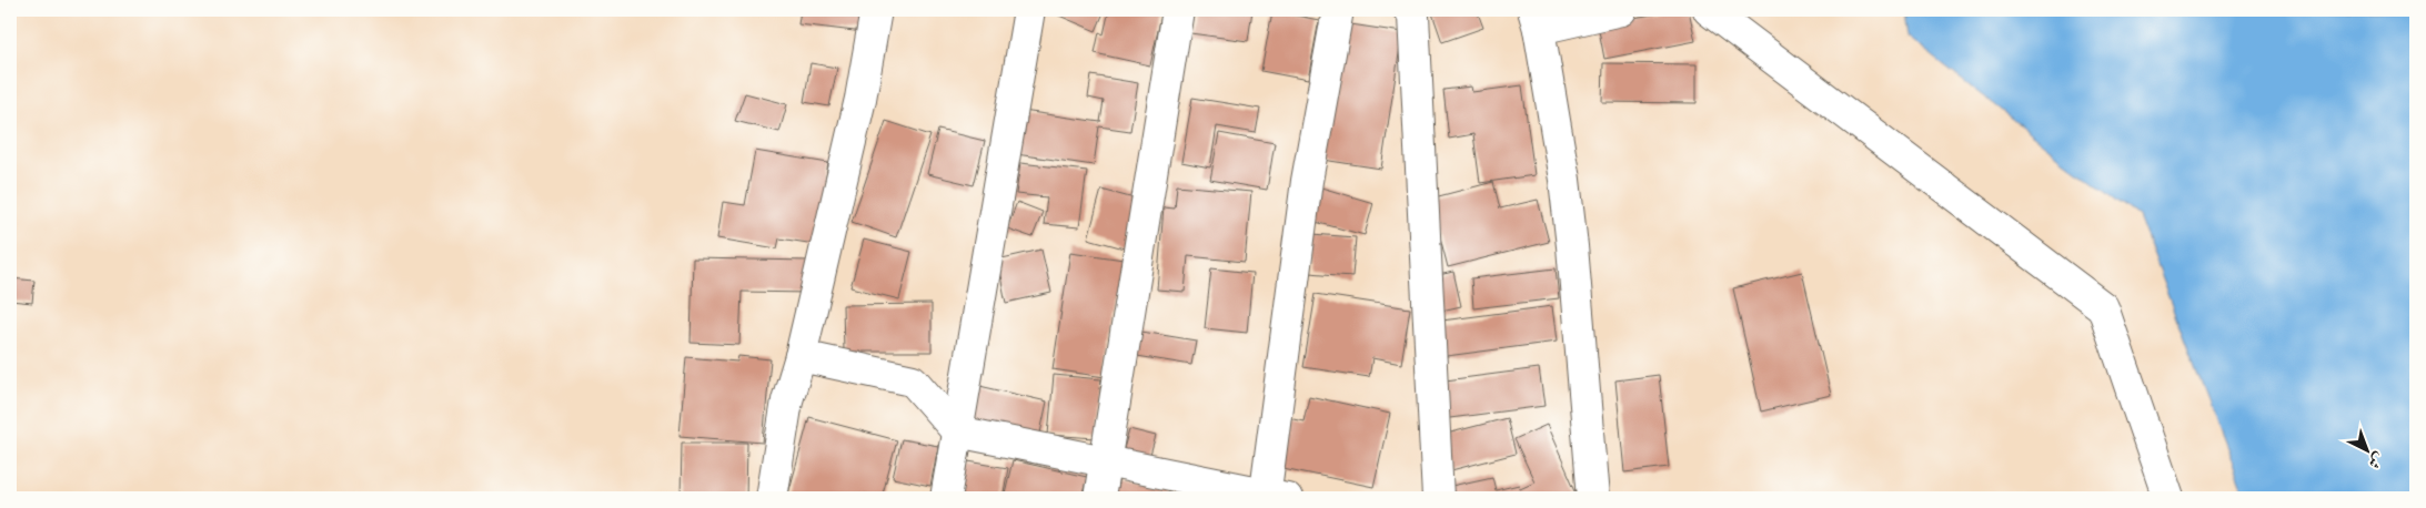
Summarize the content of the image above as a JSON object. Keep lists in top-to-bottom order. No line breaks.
{"north":"bottom right"}
